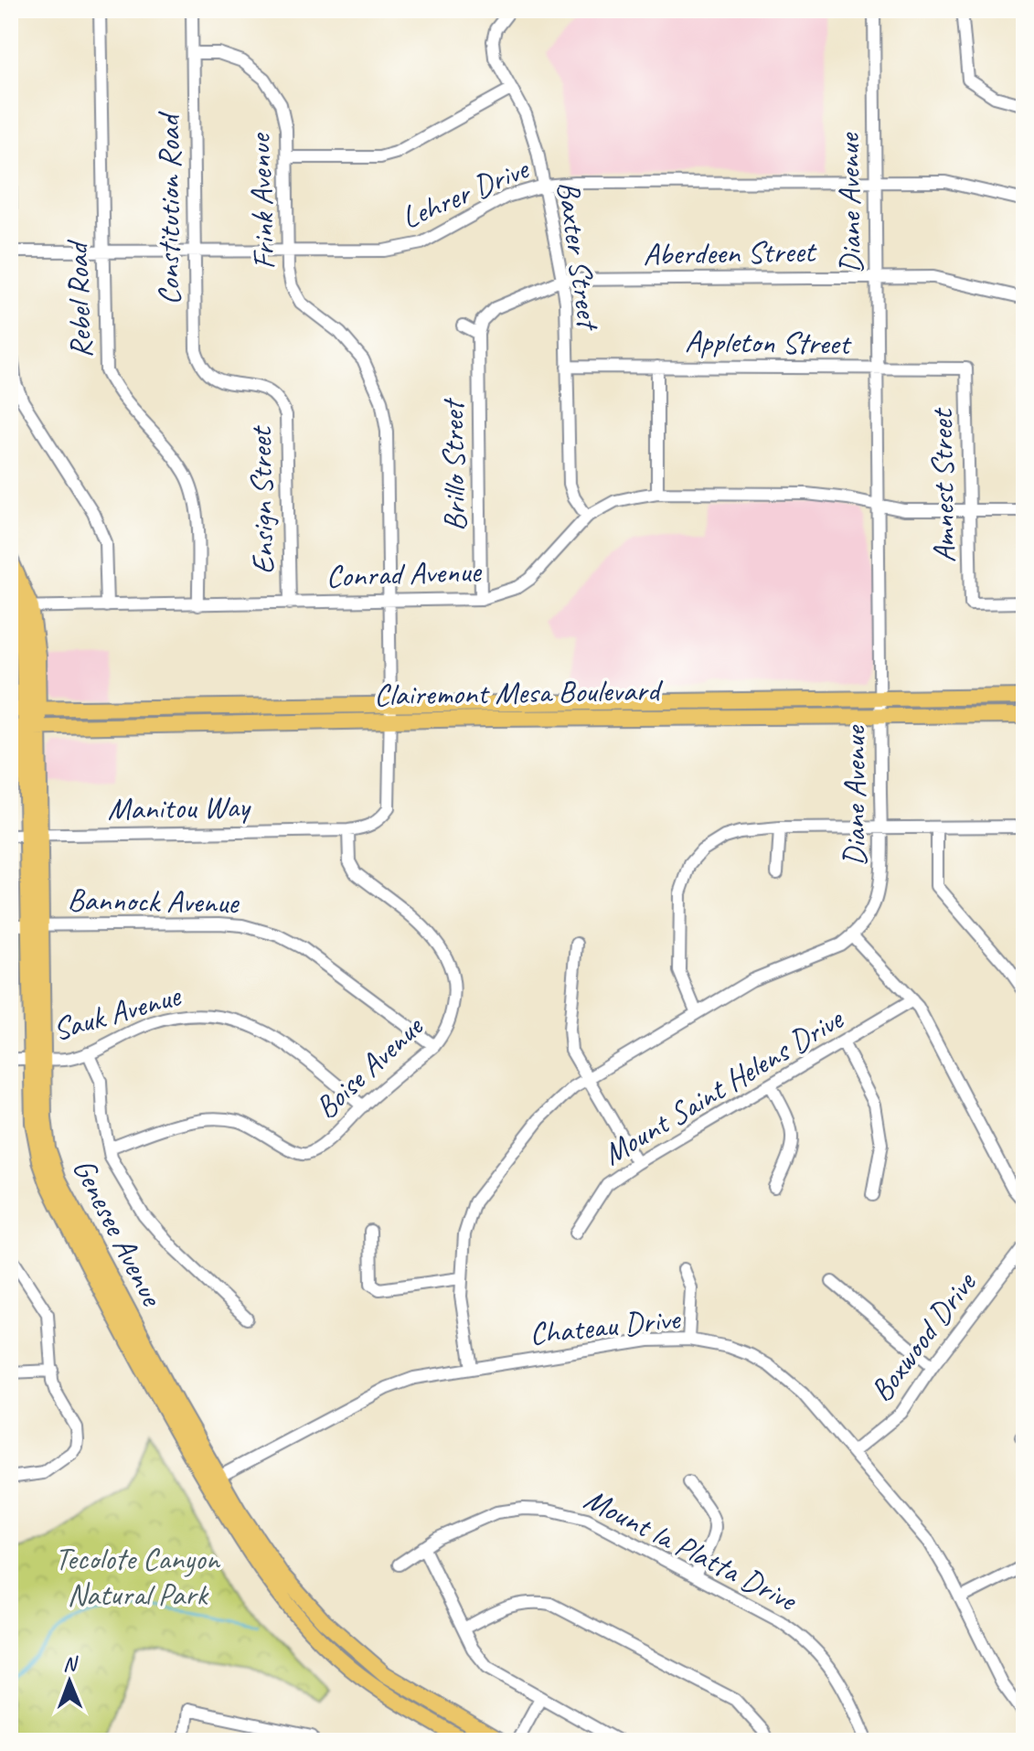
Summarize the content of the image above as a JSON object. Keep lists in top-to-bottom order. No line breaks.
{"streets":{"main road":["Clairemont Mesa Boulevard","Genesee Avenue"],"street":["Lehrer Drive","Frink Avenue","Diane Avenue","Constitution Road","Aberdeen Street","Baxter Street","Rebel Road","Appleton Street","Brillo Street","Amnest Street","Ensign Street","Conrad Avenue","Manitou Way","Bannock Avenue","Sauk Avenue","Boise Avenue","Mount Saint Helens Drive","Chateau Drive","Boxwood Drive","Mount la Platta Drive"]},"crossings":[["Lehrer Drive","Frink Avenue"],["Lehrer Drive","Diane Avenue"],["Lehrer Drive","Constitution Road"],["Lehrer Drive","Baxter Street"],["Lehrer Drive","Rebel Road"],["Frink Avenue","Constitution Road"],["Frink Avenue","Conrad Avenue"],["Frink Avenue","Clairemont Mesa Boulevard"],["Frink Avenue","Manitou Way"],["Frink Avenue","Boise Avenue"],["Diane Avenue","Aberdeen Street"],["Diane Avenue","Appleton Street"],["Diane Avenue","Conrad Avenue"],["Diane Avenue","Clairemont Mesa Boulevard"],["Diane Avenue","Chateau Drive"],["Constitution Road","Ensign Street"],["Aberdeen Street","Baxter Street"],["Baxter Street","Appleton Street"],["Baxter Street","Conrad Avenue"],["Rebel Road","Conrad Avenue"],["Appleton Street","Amnest Street"],["Brillo Street","Conrad Avenue"],["Amnest Street","Conrad Avenue"],["Ensign Street","Conrad Avenue"],["Conrad Avenue","Genesee Avenue"],["Clairemont Mesa Boulevard","Genesee Avenue"],["Manitou Way","Boise Avenue"],["Manitou Way","Genesee Avenue"],["Bannock Avenue","Boise Avenue"],["Bannock Avenue","Genesee Avenue"],["Sauk Avenue","Boise Avenue"],["Sauk Avenue","Genesee Avenue"],["Genesee Avenue","Chateau Drive"],["Chateau Drive","Boxwood Drive"]],"parks":["Tecolote Canyon Natural Park"],"north":"top"}
